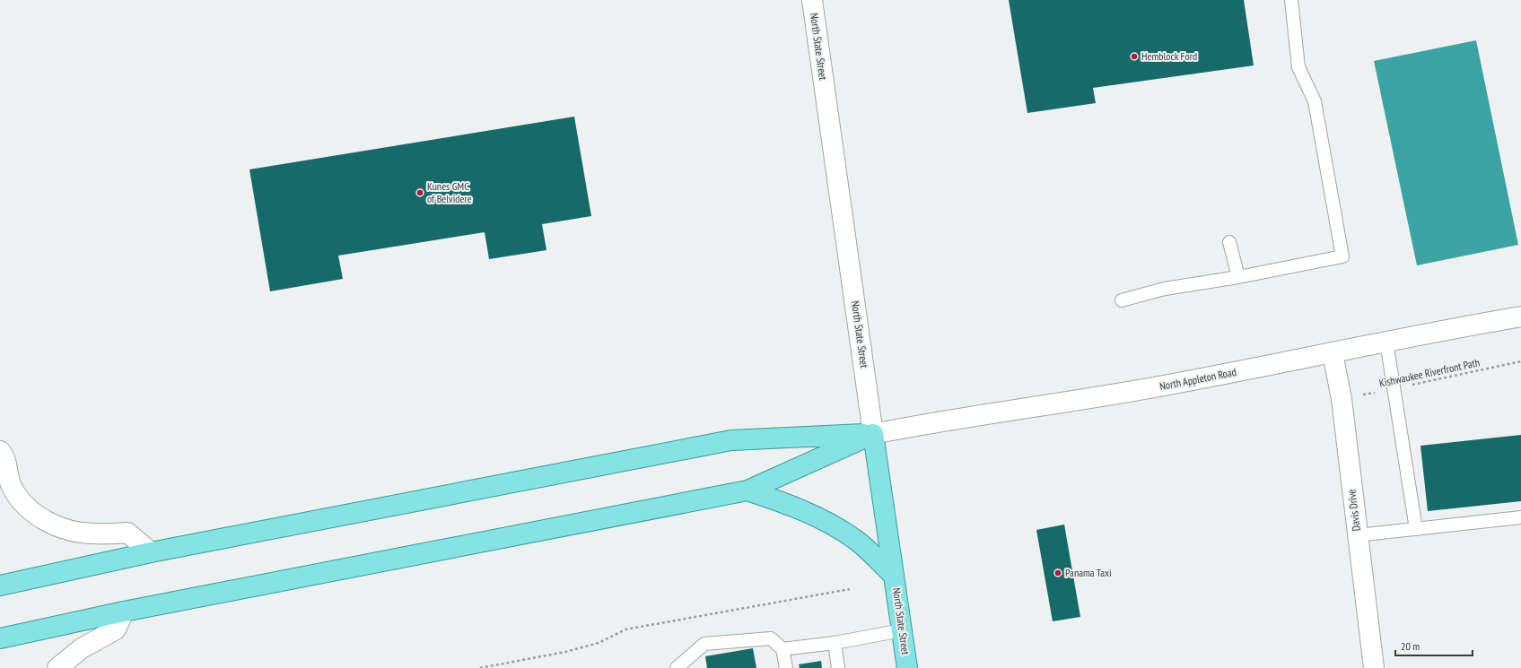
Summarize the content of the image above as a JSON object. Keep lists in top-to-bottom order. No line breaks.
{"streets":{"main road":["North State Street","North Appleton Road","Davis Drive"],"path":["Kishwaukee Riverfront Path"]},"crossings":[["North State Street","North Appleton Road"],["Kishwaukee Riverfront Path","Davis Drive"],["North Appleton Road","Davis Drive"]],"places":["Hemblock Ford","Kunes GMC of Belvidere","Panama Taxi"],"scale_bar":"20 m"}
